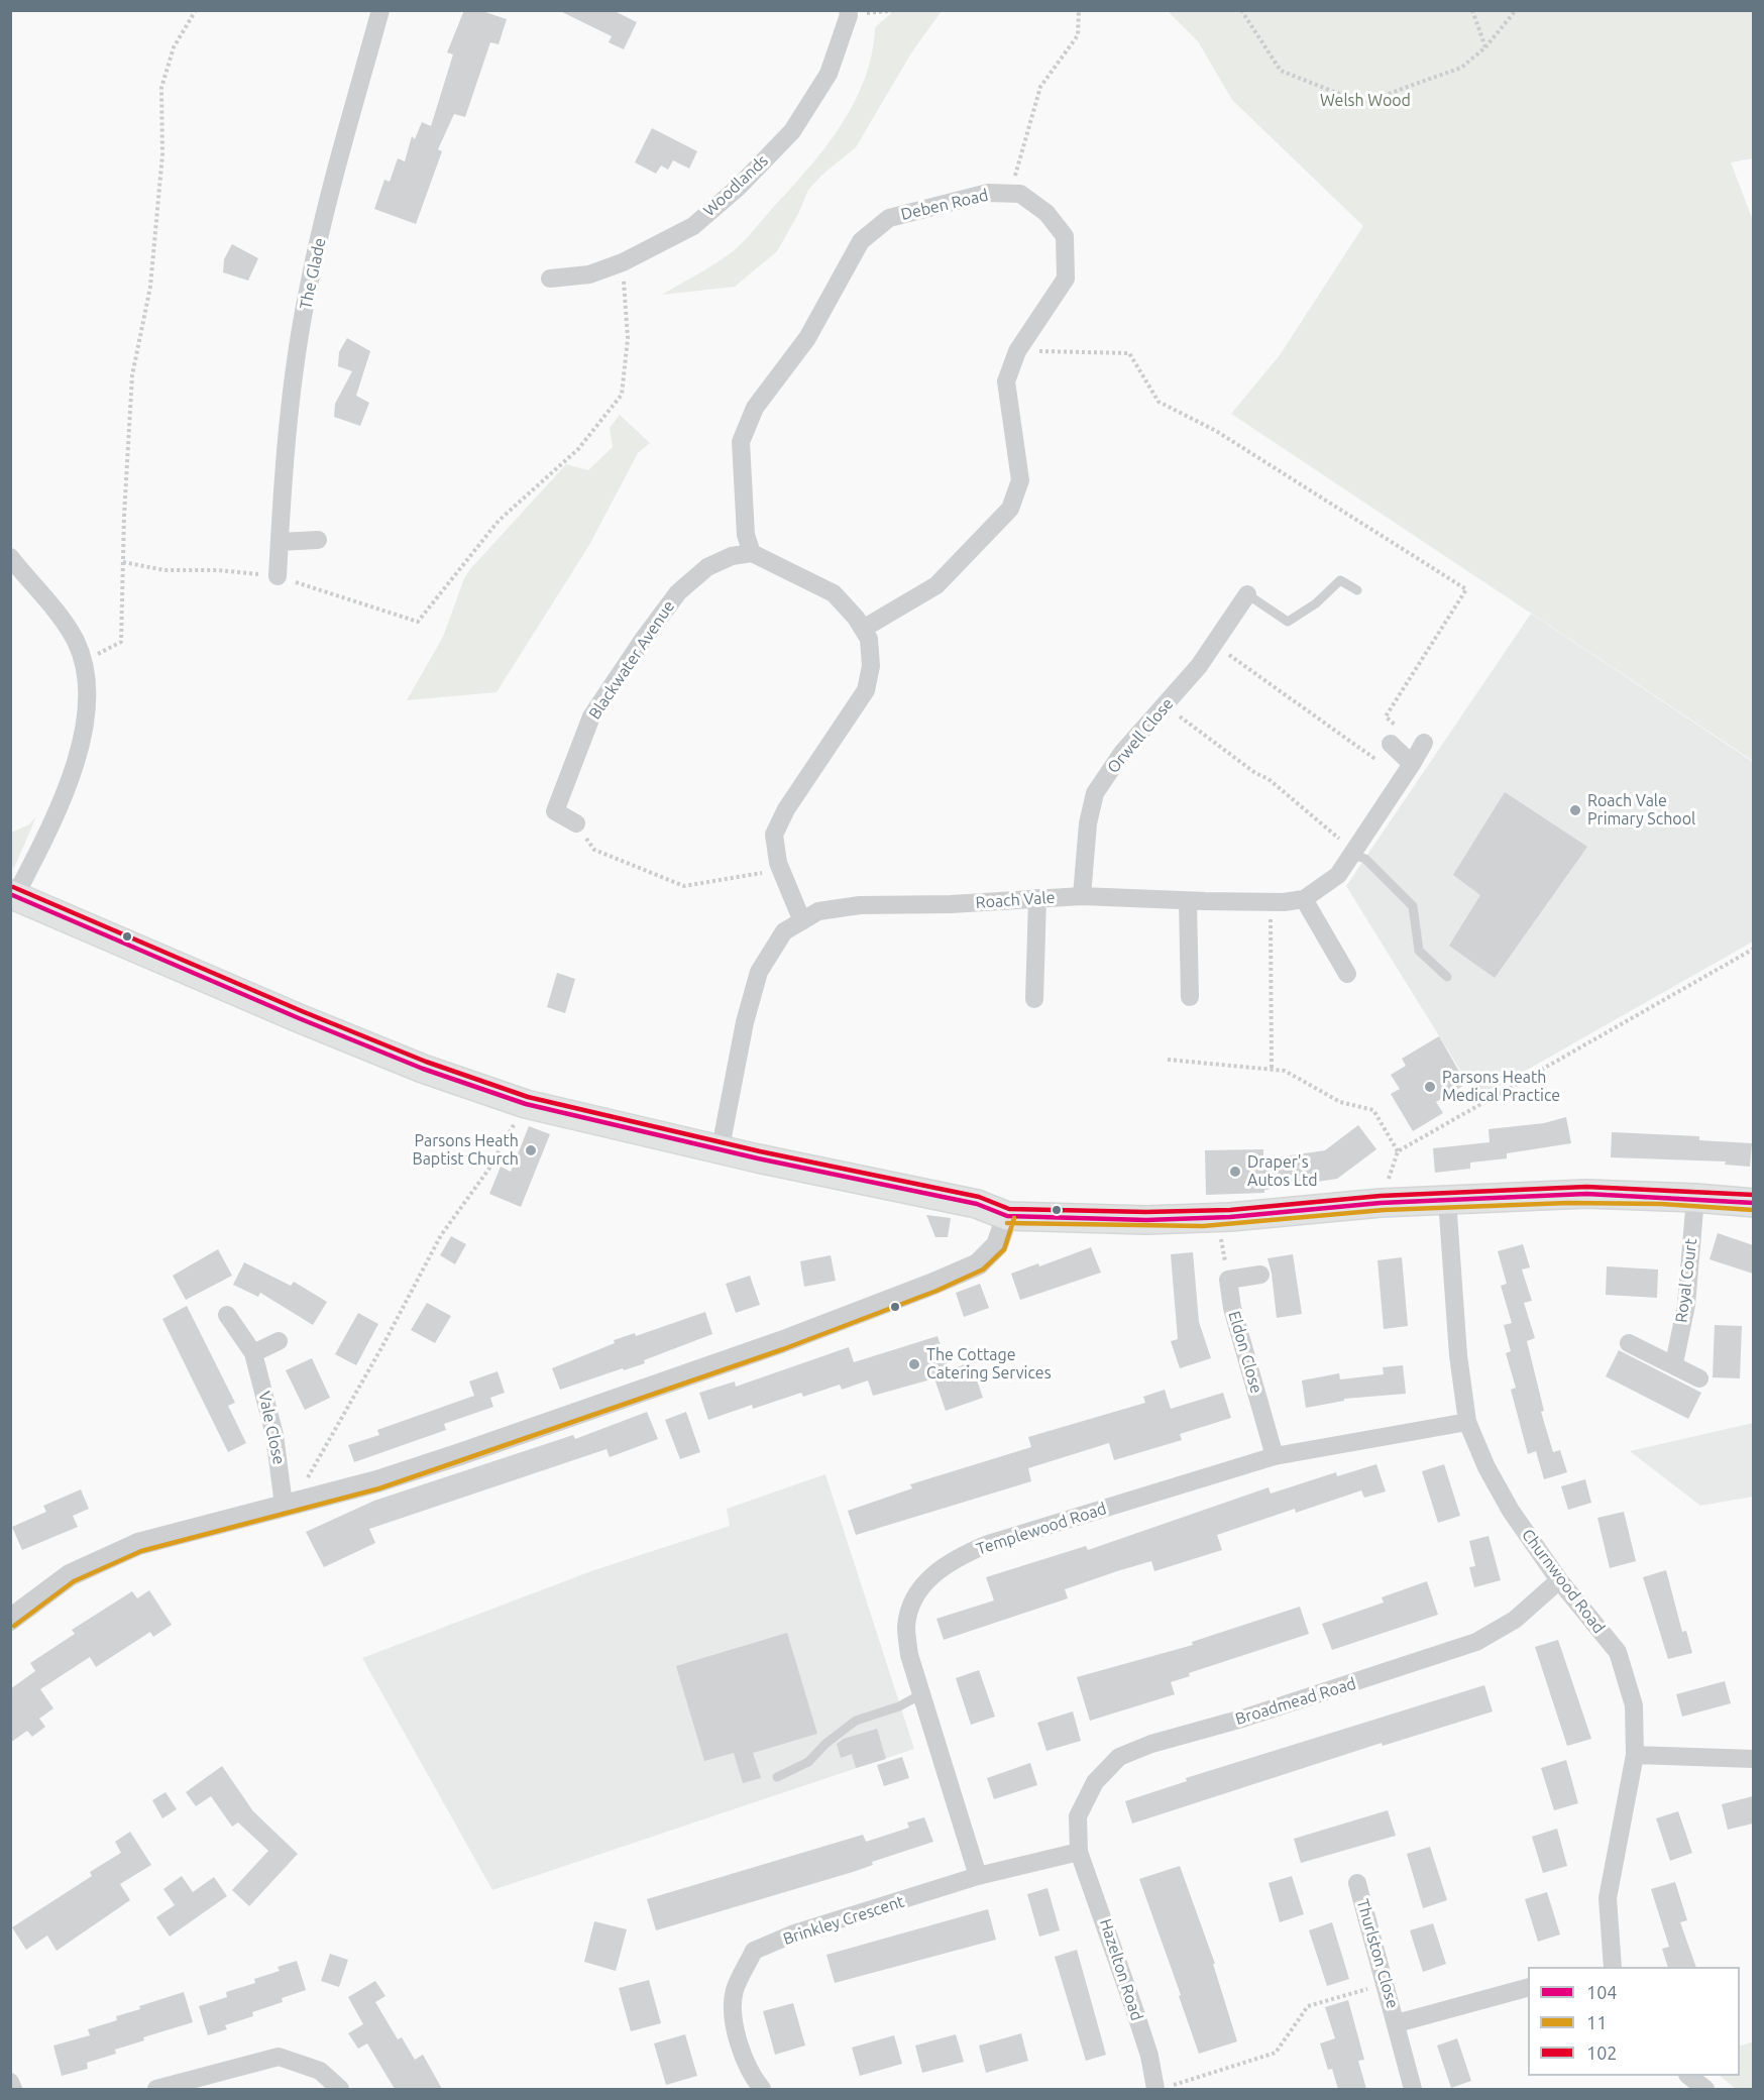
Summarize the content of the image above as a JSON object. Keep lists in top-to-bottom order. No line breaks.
{"streets":{"street":["Woodlands","Deben Road","The Glade","Blackwater Avenue","Orwell Close","Roach Vale","Royal Court","Eldon Close","Vale Close","Templewood Road","Churnwood Road","Broadmead Road","Brinkley Crescent","Thurlston Close","Hazelton Road"]},"crossings":[["Deben Road","Blackwater Avenue"],["Orwell Close","Roach Vale"],["Eldon Close","Templewood Road"],["Templewood Road","Churnwood Road"],["Templewood Road","Brinkley Crescent"],["Churnwood Road","Broadmead Road"],["Broadmead Road","Brinkley Crescent"],["Broadmead Road","Hazelton Road"],["Brinkley Crescent","Hazelton Road"]],"parks":["Welsh Wood"],"places":["Roach Vale Primary School","Parsons Heath Medical Practice","Parsons Heath Baptist Church","Draper's Autos Ltd","The Cottage Catering Services"],"lines":["transit line 102","transit line 104","transit line 11"],"legend":["104","11","102"]}
